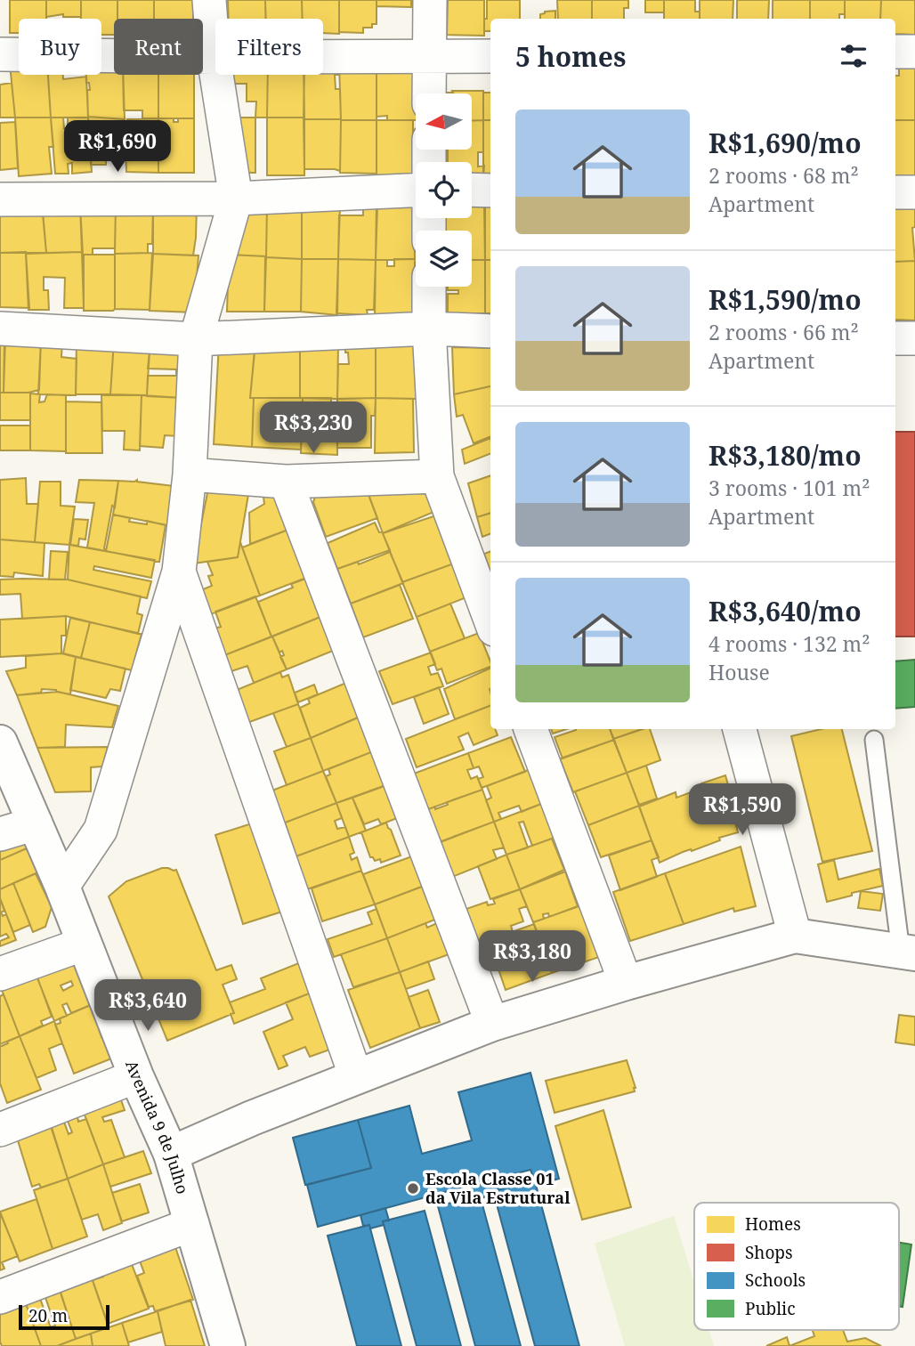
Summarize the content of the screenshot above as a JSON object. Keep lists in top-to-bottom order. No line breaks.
{"streets":{"street":["Avenida 9 de Julho"]},"places":["Escola Classe 01 da Vila Estrutural"],"legend":["Homes","Shops","Schools","Public"],"scale_bar":"20 m","north":"left","page":{"chip":["Buy","Rent","Filters"],"heading":"5 homes","list":[{"name":"R$1,690/mo","note":"2 rooms · 68 m² · Apartment"},{"name":"R$1,590/mo","note":"2 rooms · 66 m² · Apartment"},{"name":"R$3,180/mo","note":"3 rooms · 101 m² · Apartment"},{"name":"R$3,640/mo","note":"4 rooms · 132 m² · House"}],"price":["R$1,690","R$3,230","R$1,590","R$3,180","R$3,640"],"scale":"20 m"}}
